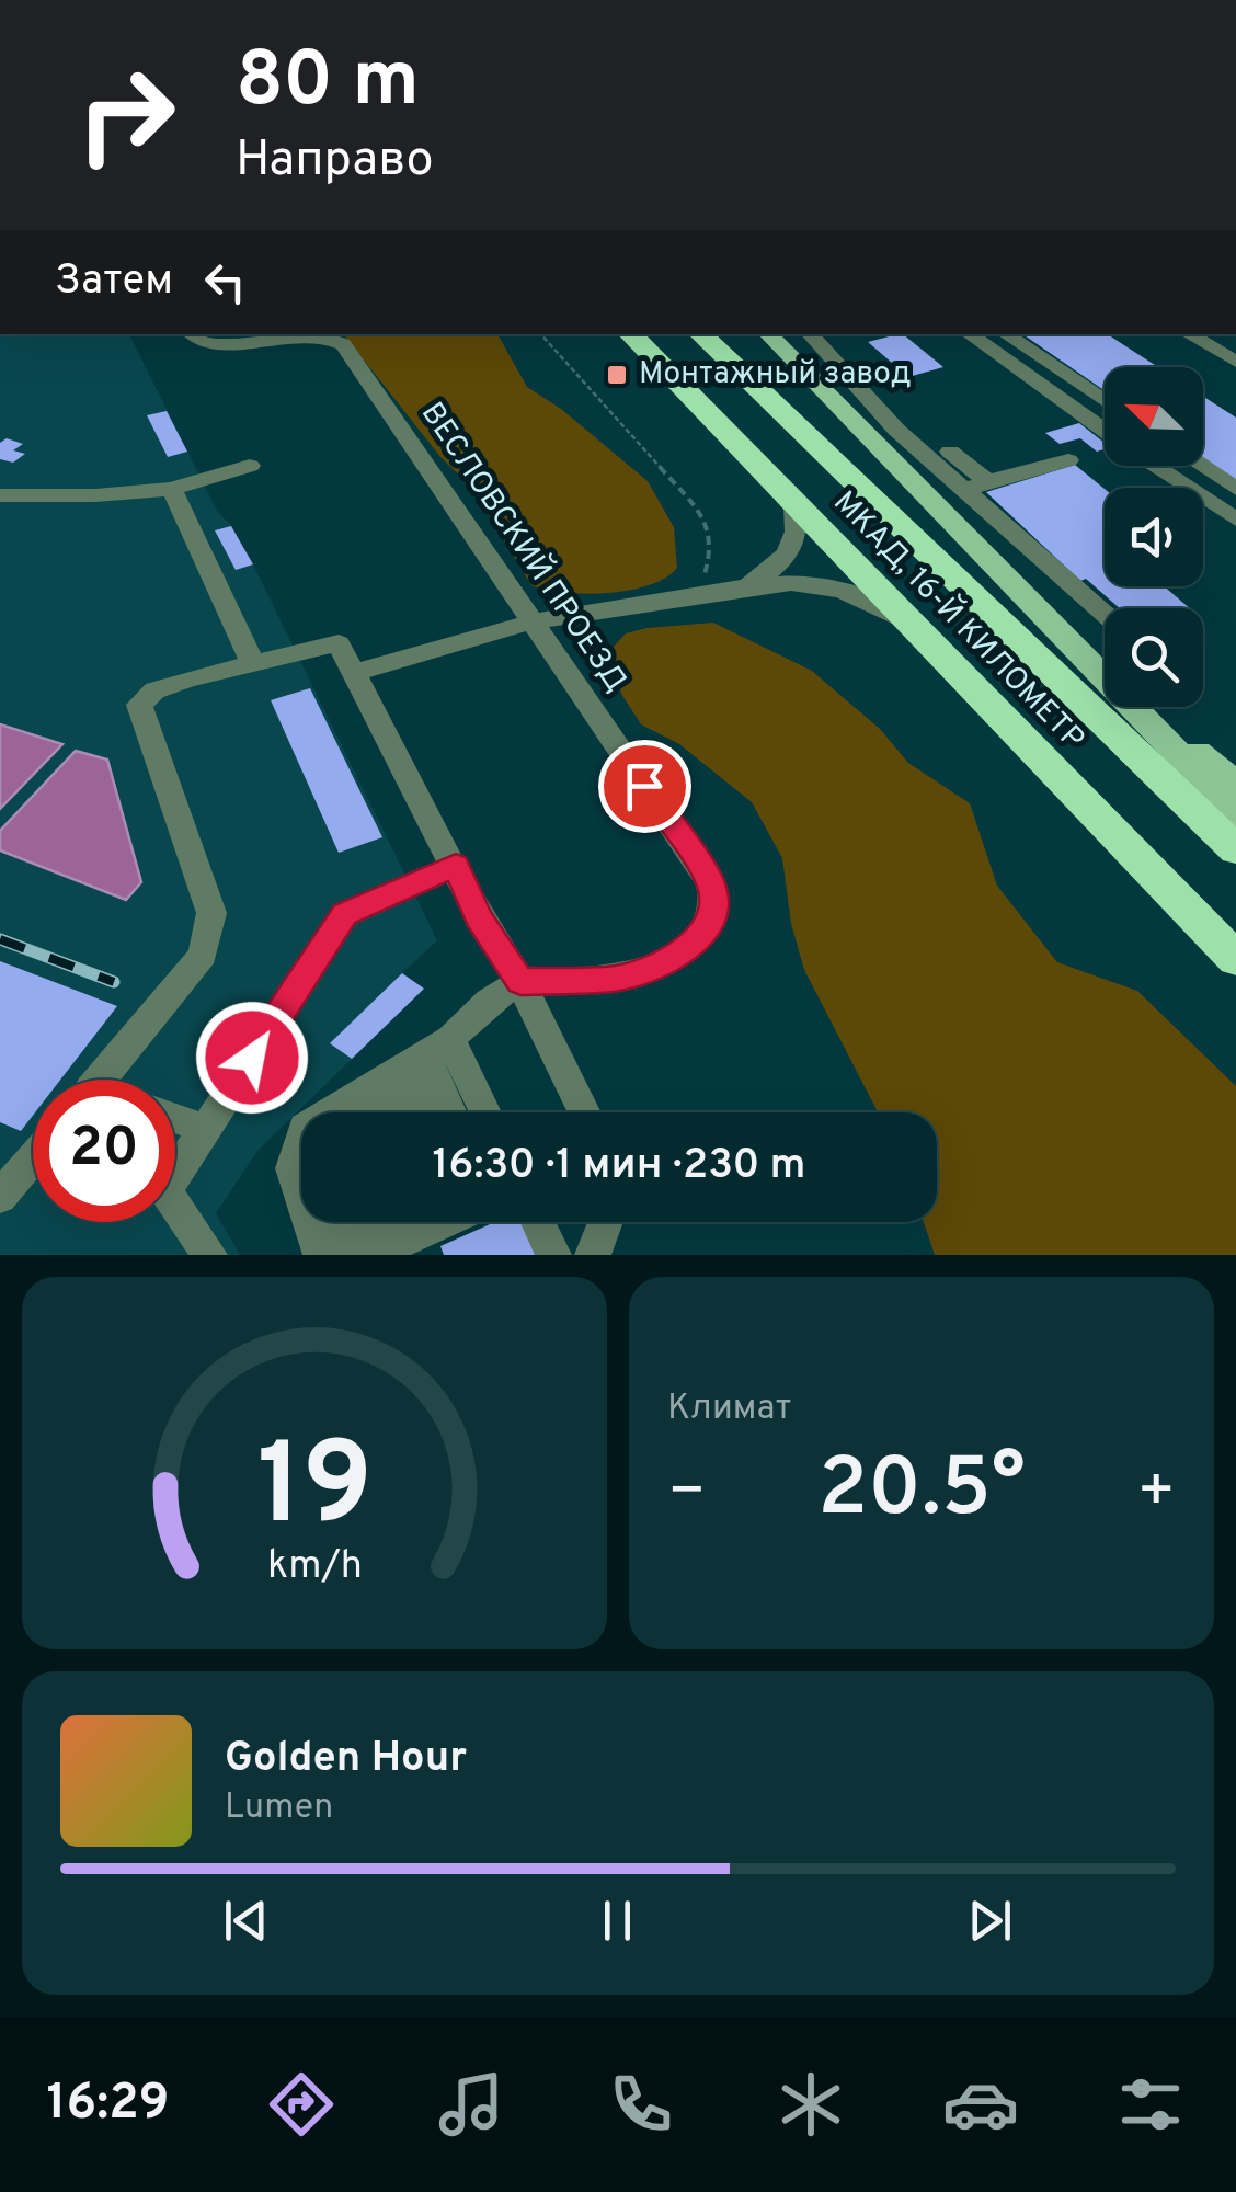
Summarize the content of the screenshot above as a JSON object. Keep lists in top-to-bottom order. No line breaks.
{"streets":{"highway":["МКАД, 16-Й КИЛОМЕТР"],"street":["ВЕСЛОВСКИЙ ПРОЕЗД"]},"places":{"transit":["Монтажный завод"]},"north":"top left","page":{"turn":["80 m","Направо"],"then":"Затем","limit":"20","trip":"16:30 · 1 мин · 230 m","tile":"Климат","heat":["−","20.5°","+"],"song":["Golden Hour","Lumen"],"tabs":"16:29","gauge":["19","km/h"]}}
